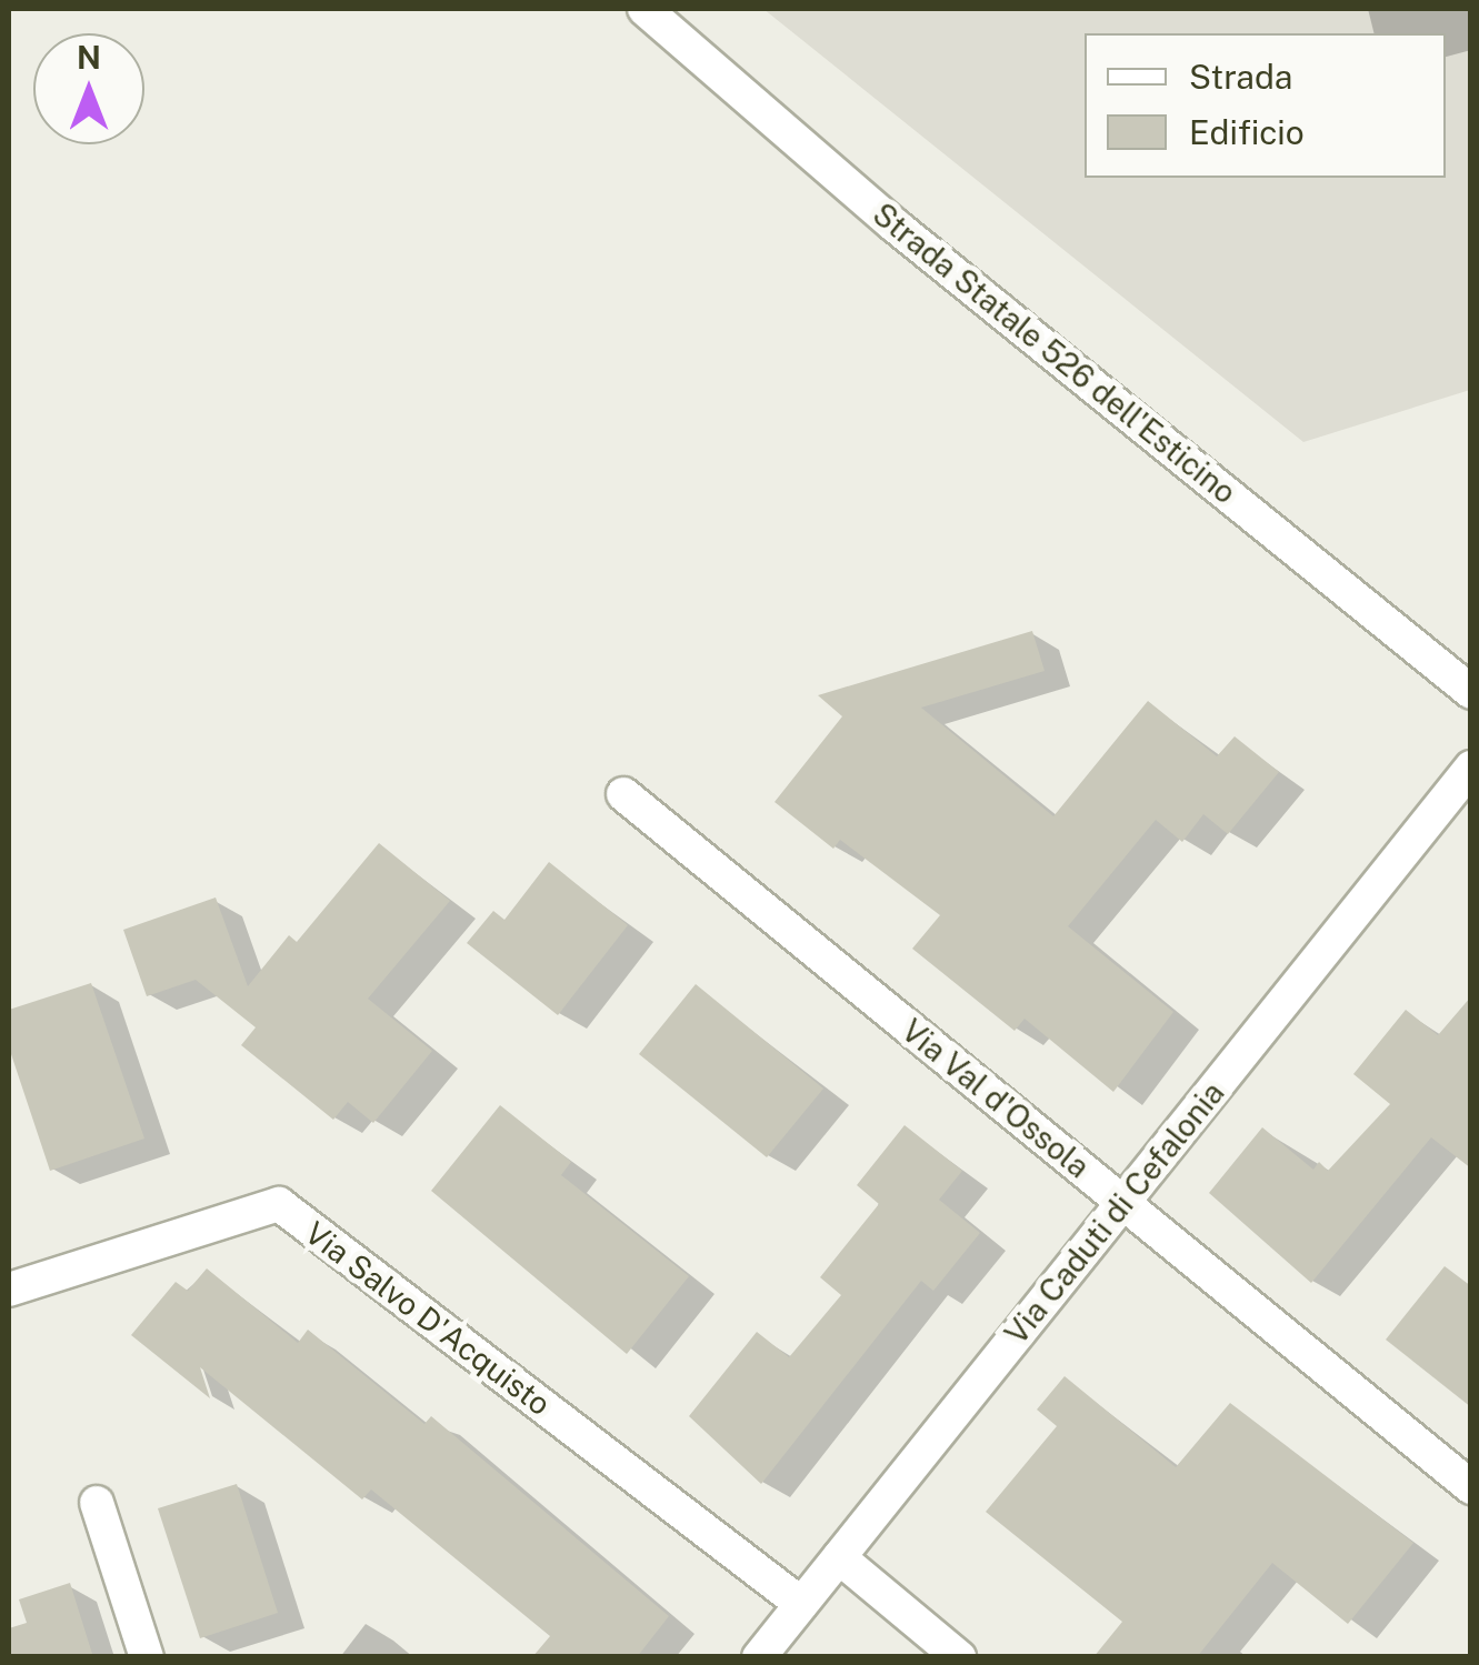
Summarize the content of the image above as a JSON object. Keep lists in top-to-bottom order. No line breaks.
{"streets":{"street":["Strada Statale 526 dell'Esticino","Via Val d'Ossola","Via Caduti di Cefalonia","Via Salvo D'Acquisto"]},"crossings":[["Via Val d'Ossola","Via Caduti di Cefalonia"],["Via Caduti di Cefalonia","Via Salvo D'Acquisto"]],"legend":["Strada","Edificio"],"north":"top"}
